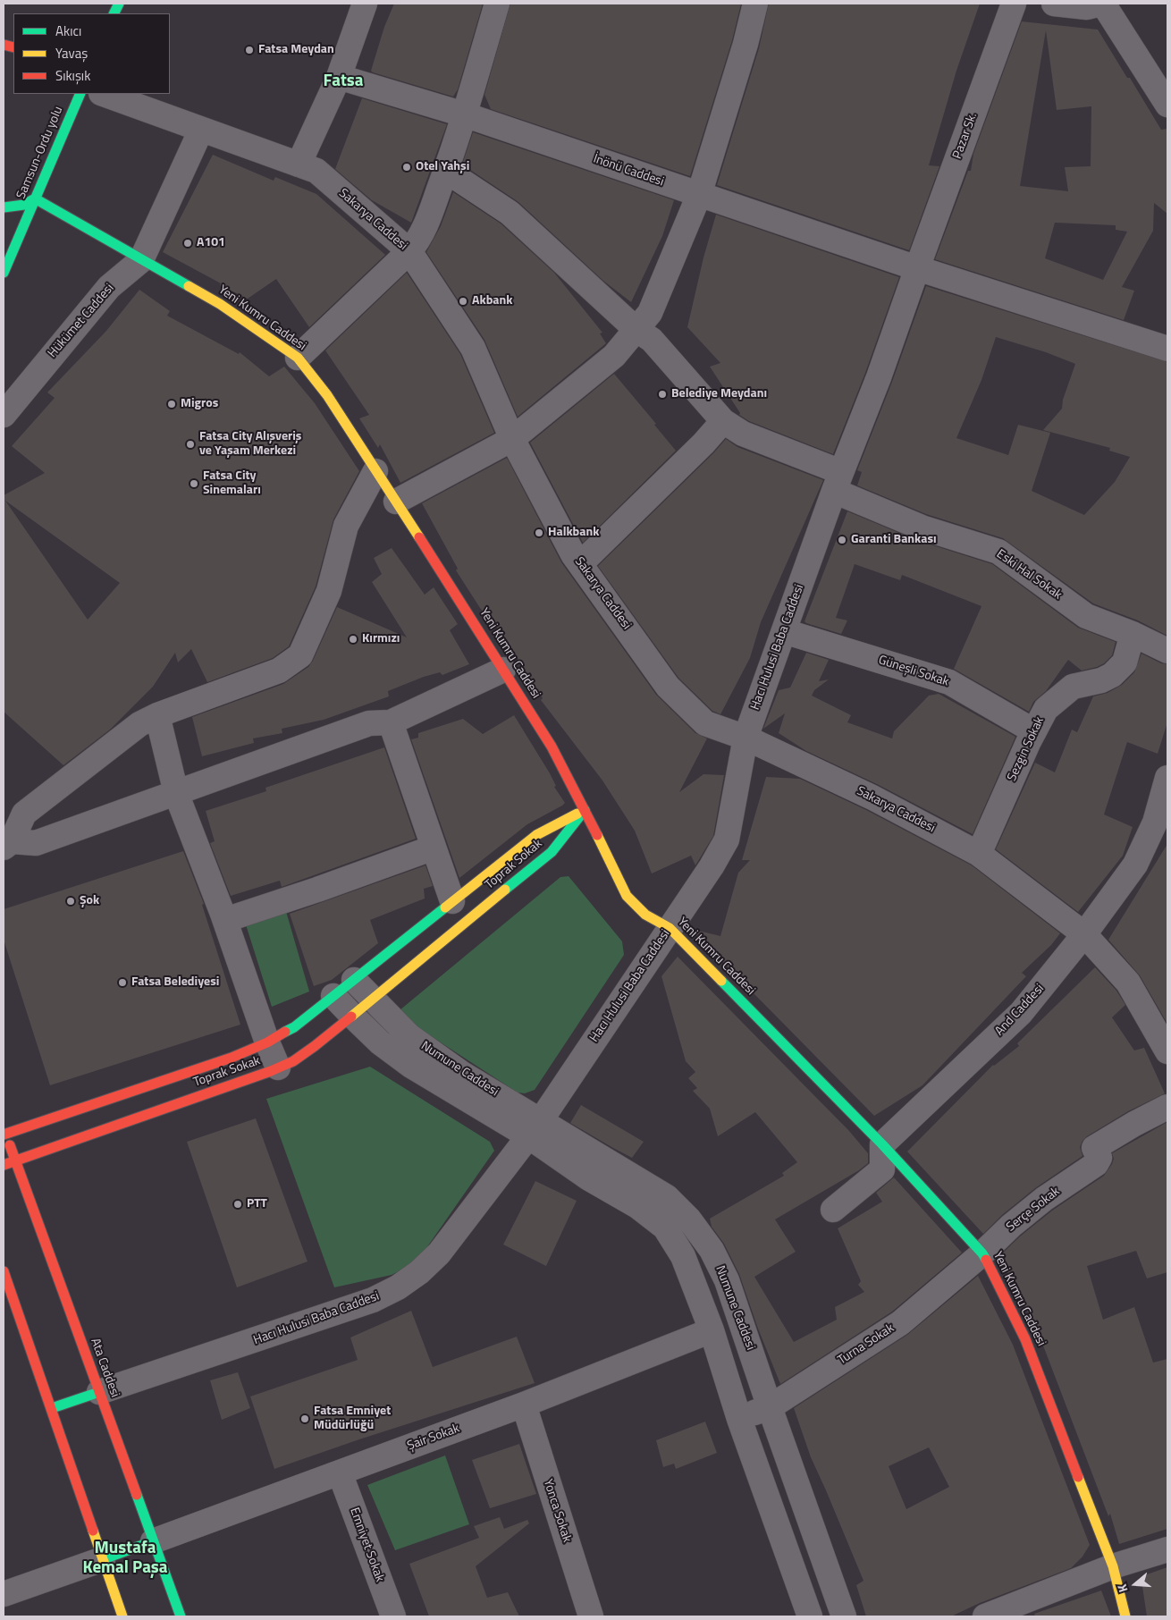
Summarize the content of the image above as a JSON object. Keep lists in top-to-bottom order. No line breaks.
{"streets":{"main road":["Samsun-Ordu yolu","Yeni Kumru Caddesi","Toprak Sokak","Ata Caddesi"],"street":["Pazar Sk.","İnönü Caddesi","Sakarya Caddesi","Hükümet Caddesi","Eski Hal Sokak","Hacı Hulusi Baba Caddesi","Güneşli Sokak","Sezgin Sokak","And Caddesi","Numune Caddesi","Serçe Sokak","Turna Sokak","Şair Sokak","Yonca Sokak","Emniyet Sokak"]},"crossings":[["Pazar Sk.","İnönü Caddesi"],["Pazar Sk.","Hacı Hulusi Baba Caddesi"],["Samsun-Ordu yolu","Yeni Kumru Caddesi"],["İnönü Caddesi","Hacı Hulusi Baba Caddesi"],["Sakarya Caddesi","Hükümet Caddesi"],["Sakarya Caddesi","Hacı Hulusi Baba Caddesi"],["Sakarya Caddesi","Sezgin Sokak"],["Sakarya Caddesi","And Caddesi"],["Yeni Kumru Caddesi","Hükümet Caddesi"],["Yeni Kumru Caddesi","Hacı Hulusi Baba Caddesi"],["Yeni Kumru Caddesi","Toprak Sokak"],["Yeni Kumru Caddesi","And Caddesi"],["Yeni Kumru Caddesi","Serçe Sokak"],["Yeni Kumru Caddesi","Turna Sokak"],["Eski Hal Sokak","Hacı Hulusi Baba Caddesi"],["Eski Hal Sokak","Sezgin Sokak"],["Hacı Hulusi Baba Caddesi","Güneşli Sokak"],["Hacı Hulusi Baba Caddesi","Numune Caddesi"],["Hacı Hulusi Baba Caddesi","Ata Caddesi"],["Güneşli Sokak","Sezgin Sokak"],["Toprak Sokak","Numune Caddesi"],["Toprak Sokak","Ata Caddesi"],["Numune Caddesi","Turna Sokak"],["Numune Caddesi","Şair Sokak"],["Serçe Sokak","Turna Sokak"],["Ata Caddesi","Şair Sokak"],["Şair Sokak","Yonca Sokak"],["Şair Sokak","Emniyet Sokak"]],"districts":["Fatsa","Mustafa Kemal Paşa"],"places":["Fatsa Meydan","Otel Yahşi","A101","Akbank","Belediye Meydanı","Migros","Fatsa City Alışveriş ve Yaşam Merkezi","Fatsa City Sinemaları","Halkbank","Garanti Bankası","Kırmızı","Şok","Fatsa Belediyesi","PTT","Fatsa Emniyet Müdürlüğü"],"legend":["Akıcı","Yavaş","Sıkışık"],"north":"left"}
